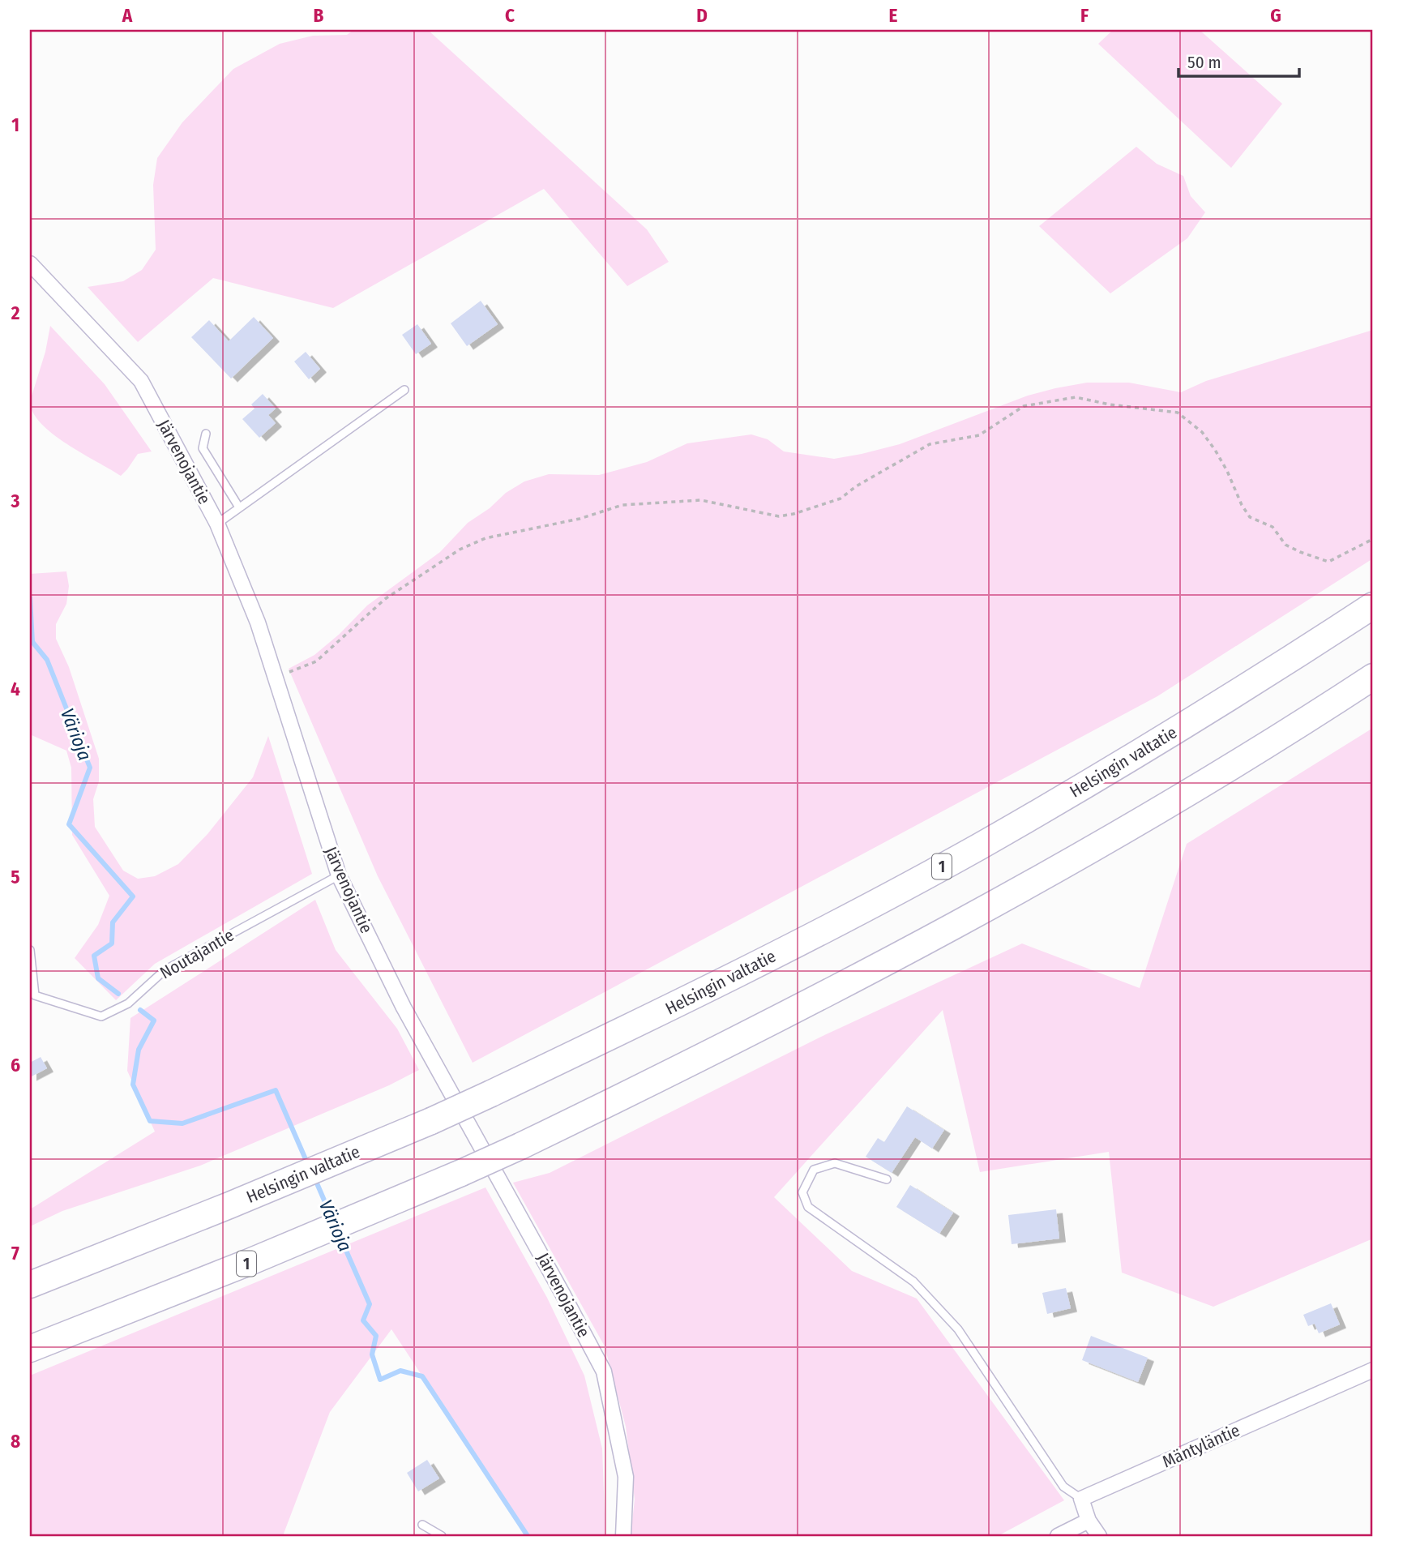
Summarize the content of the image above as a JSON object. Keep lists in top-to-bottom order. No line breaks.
{"streets":{"highway":["Helsingin valtatie","1"],"street":["Järvenojantie","Mäntyläntie"],"lane":["Noutajantie"]},"crossings":[["Järvenojantie","Noutajantie"]],"water":["Värioja"],"scale_bar":"50 m","grid":{"columns":["A","B","C","D","E","F","G"],"rows":["1","2","3","4","5","6","7","8"]}}
